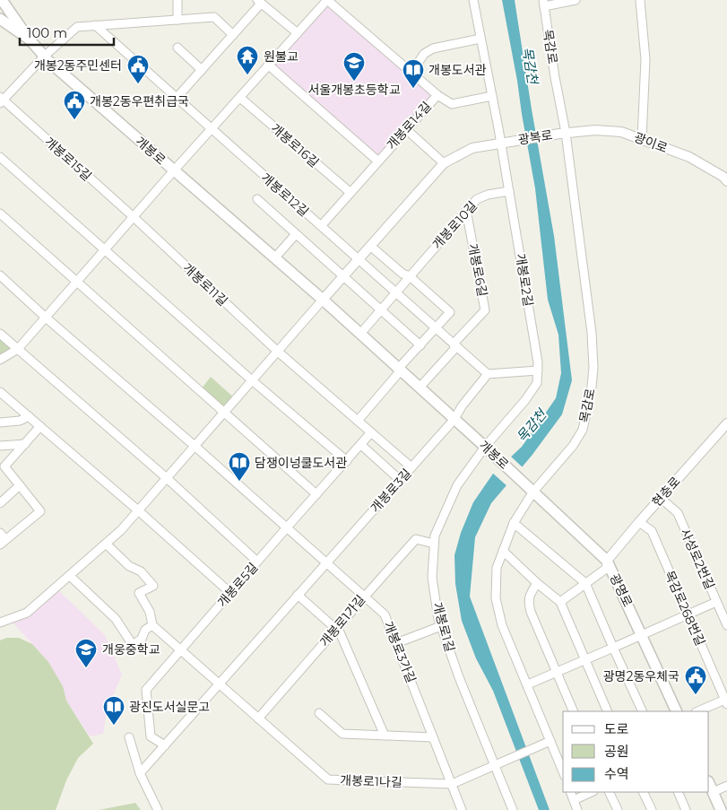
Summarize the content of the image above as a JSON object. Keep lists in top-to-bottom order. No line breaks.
{"streets":{"main road":["개봉로","광명로"],"street":["목감로","개봉로14길","광복로","광이로","개봉로16길","개봉로15길","개봉로12길","개봉로10길","개봉로6길","개봉로2길","개봉로11길","개봉로3길","현충로","사성로2번길","개봉로5길","목감로268번길","개봉로1가길","개봉로1길","개봉로3가길","개봉로1나길"]},"crossings":[["목감로","광복로"],["목감로","광이로"],["목감로","개봉로"],["목감로","광명로"],["목감로","개봉로1나길"],["개봉로14길","개봉로16길"],["개봉로14길","개봉로12길"],["광복로","광이로"],["광복로","개봉로2길"],["개봉로","개봉로10길"],["개봉로","개봉로6길"],["개봉로","개봉로2길"],["개봉로","개봉로3길"],["개봉로","광명로"],["개봉로","개봉로1길"],["개봉로15길","개봉로11길"],["개봉로12길","개봉로10길"],["개봉로10길","개봉로6길"],["개봉로10길","개봉로2길"],["개봉로2길","개봉로1길"],["개봉로11길","개봉로3길"],["개봉로11길","개봉로5길"],["개봉로3길","개봉로5길"],["개봉로3길","개봉로3가길"],["개봉로3길","개봉로1나길"],["현충로","사성로2번길"],["현충로","광명로"],["현충로","목감로268번길"],["개봉로1가길","개봉로1길"],["개봉로1가길","개봉로3가길"],["개봉로1가길","개봉로1나길"],["개봉로1길","개봉로1나길"],["개봉로3가길","개봉로1나길"]],"water":["목감천"],"places":{"temple":["원불교"],"school or university":["서울개봉초등학교","개웅중학교"],"public building":["개봉2동주민센터","개봉2동우편취급국","광명2동우체국"],"library":["개봉도서관","담쟁이넝쿨도서관","광진도서실문고"]},"legend":["도로","공원","수역"],"scale_bar":"100 m"}
